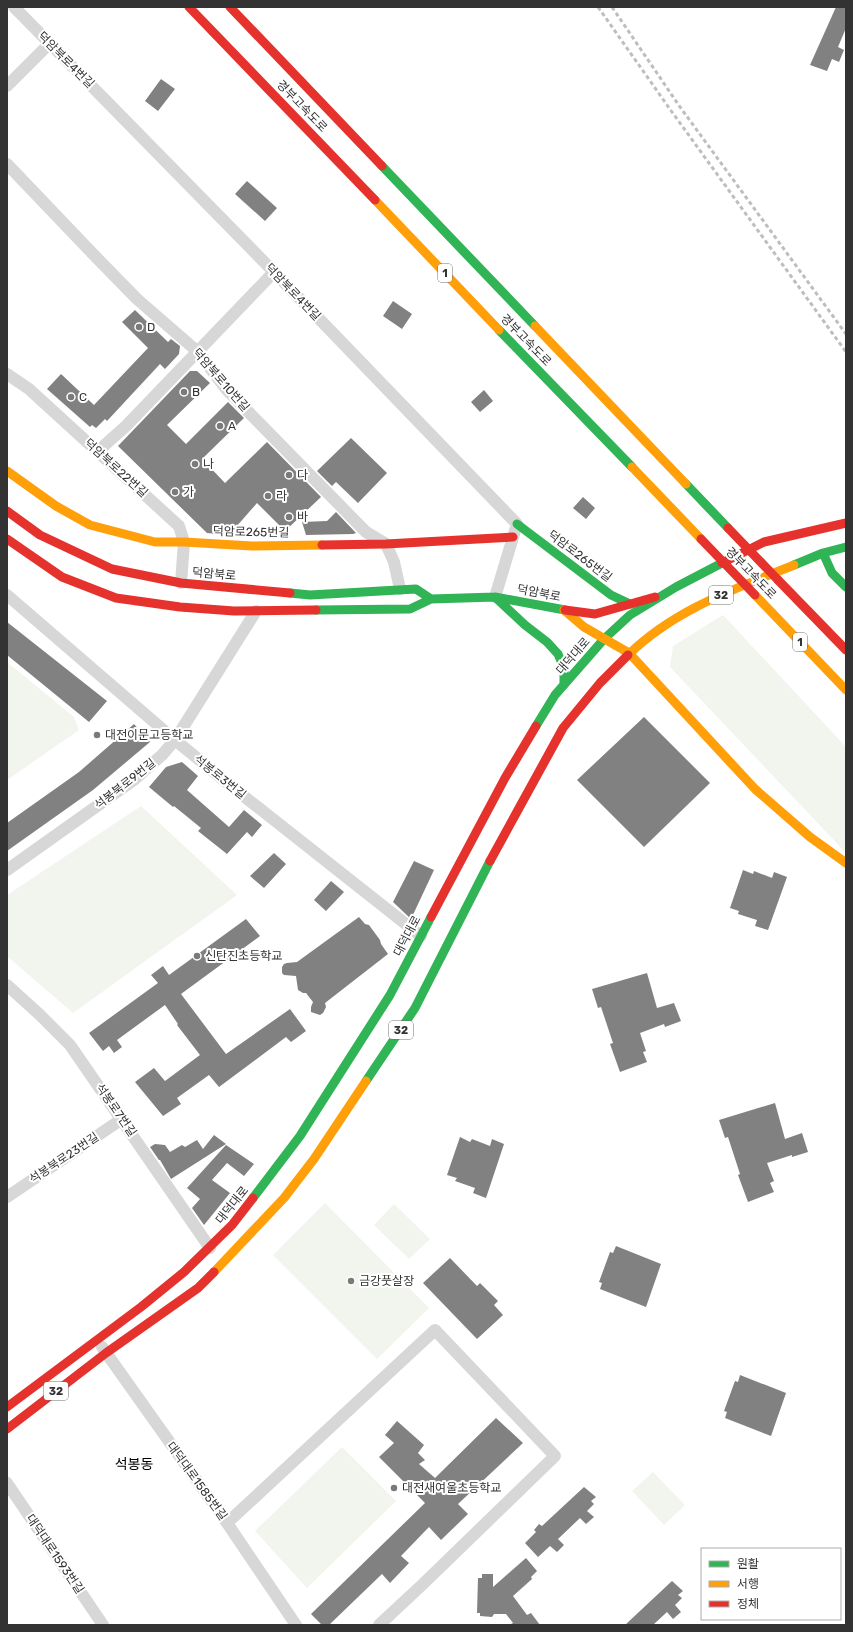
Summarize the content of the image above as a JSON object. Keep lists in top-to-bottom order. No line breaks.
{"streets":{"main road":["경부고속도로","1","덕암로265번길","덕암북로","32","대덕대로"],"street":["덕암북로4번길","덕암북로10번길","덕암북로22번길","석봉로3번길","석봉북로9번길","석봉로7번길","석봉북로23번길","대덕대로1585번길","대덕대로1593번길"]},"crossings":[["덕암북로4번길","덕암로265번길"],["덕암북로10번길","덕암로265번길"],["덕암북로22번길","덕암로265번길"],["덕암북로22번길","덕암북로"],["덕암북로","32"],["덕암북로","대덕대로"],["덕암북로","석봉북로9번길"],["32","대덕대로1585번길"],["대덕대로","석봉로3번길"],["대덕대로","석봉로7번길"],["대덕대로","대덕대로1585번길"],["석봉로3번길","석봉북로9번길"],["석봉로7번길","석봉북로23번길"]],"districts":["석봉동"],"places":["D","B","C","A","나","다","가","라","바","대전이문고등학교","신탄진초등학교","금강풋살장","대전새여울초등학교"],"legend":["원활","서행","정체"]}
